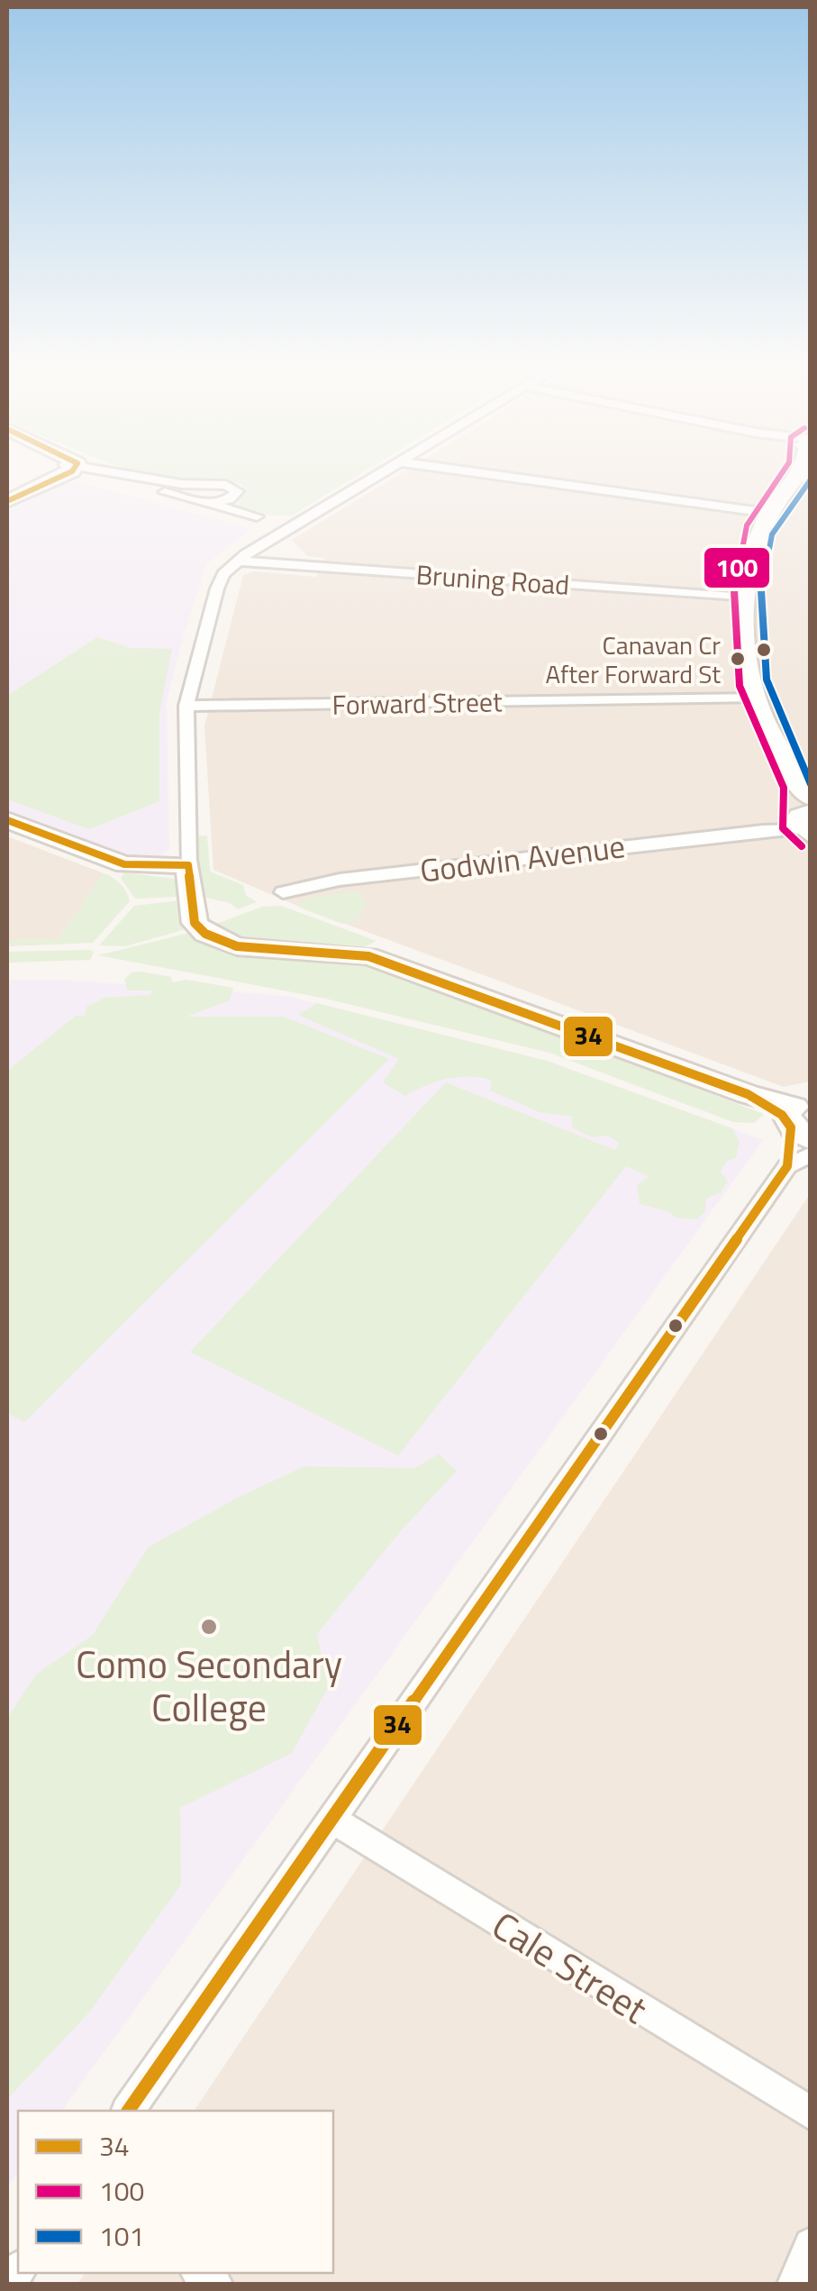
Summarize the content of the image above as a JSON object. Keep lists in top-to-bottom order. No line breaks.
{"streets":{"street":["Bruning Road","Forward Street","Godwin Avenue","Cale Street"]},"places":["Canavan Cr After Forward St","Como Secondary College"],"lines":["transit line 34","transit line 100","transit line 101"],"legend":["34","100","101"]}
